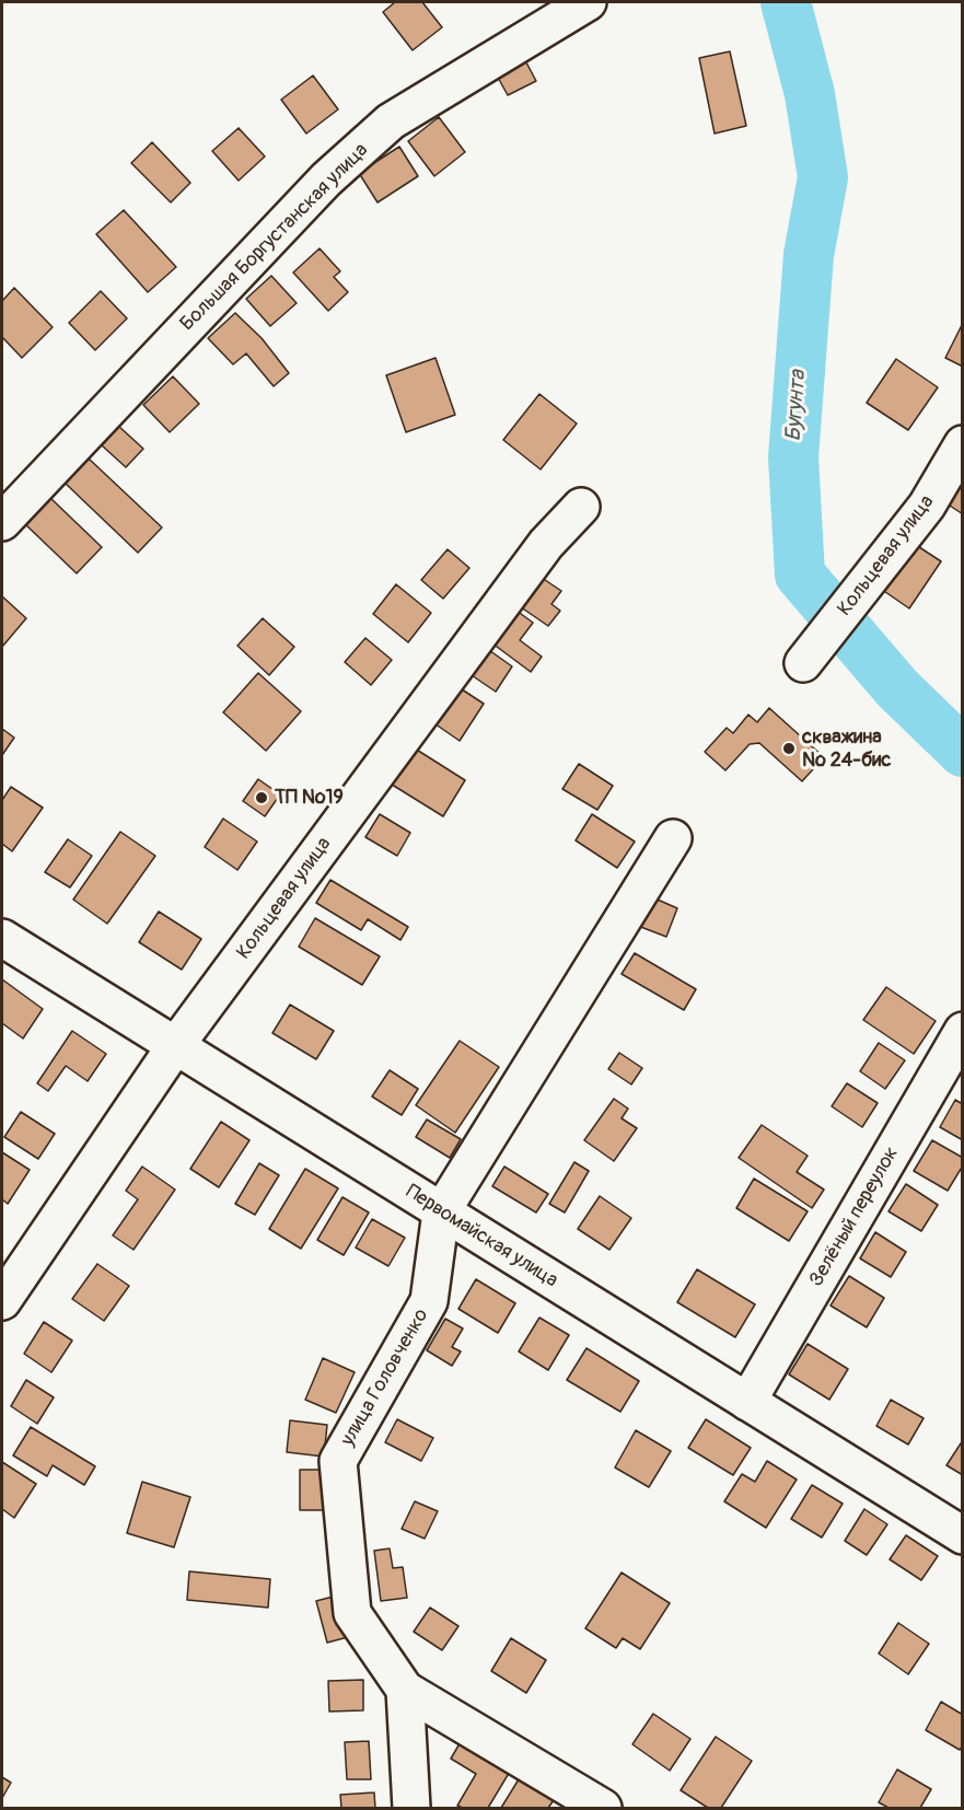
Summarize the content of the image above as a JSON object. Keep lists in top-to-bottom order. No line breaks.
{"streets":{"street":["Большая Боргустанская улица","Кольцевая улица","Зелёный переулок","Первомайская улица","улица Головченко"]},"crossings":[["Кольцевая улица","Первомайская улица"],["Зелёный переулок","Первомайская улица"],["Первомайская улица","улица Головченко"]],"water":["Бугунта"],"places":["скважина № 24-бис","ТП №19"]}
